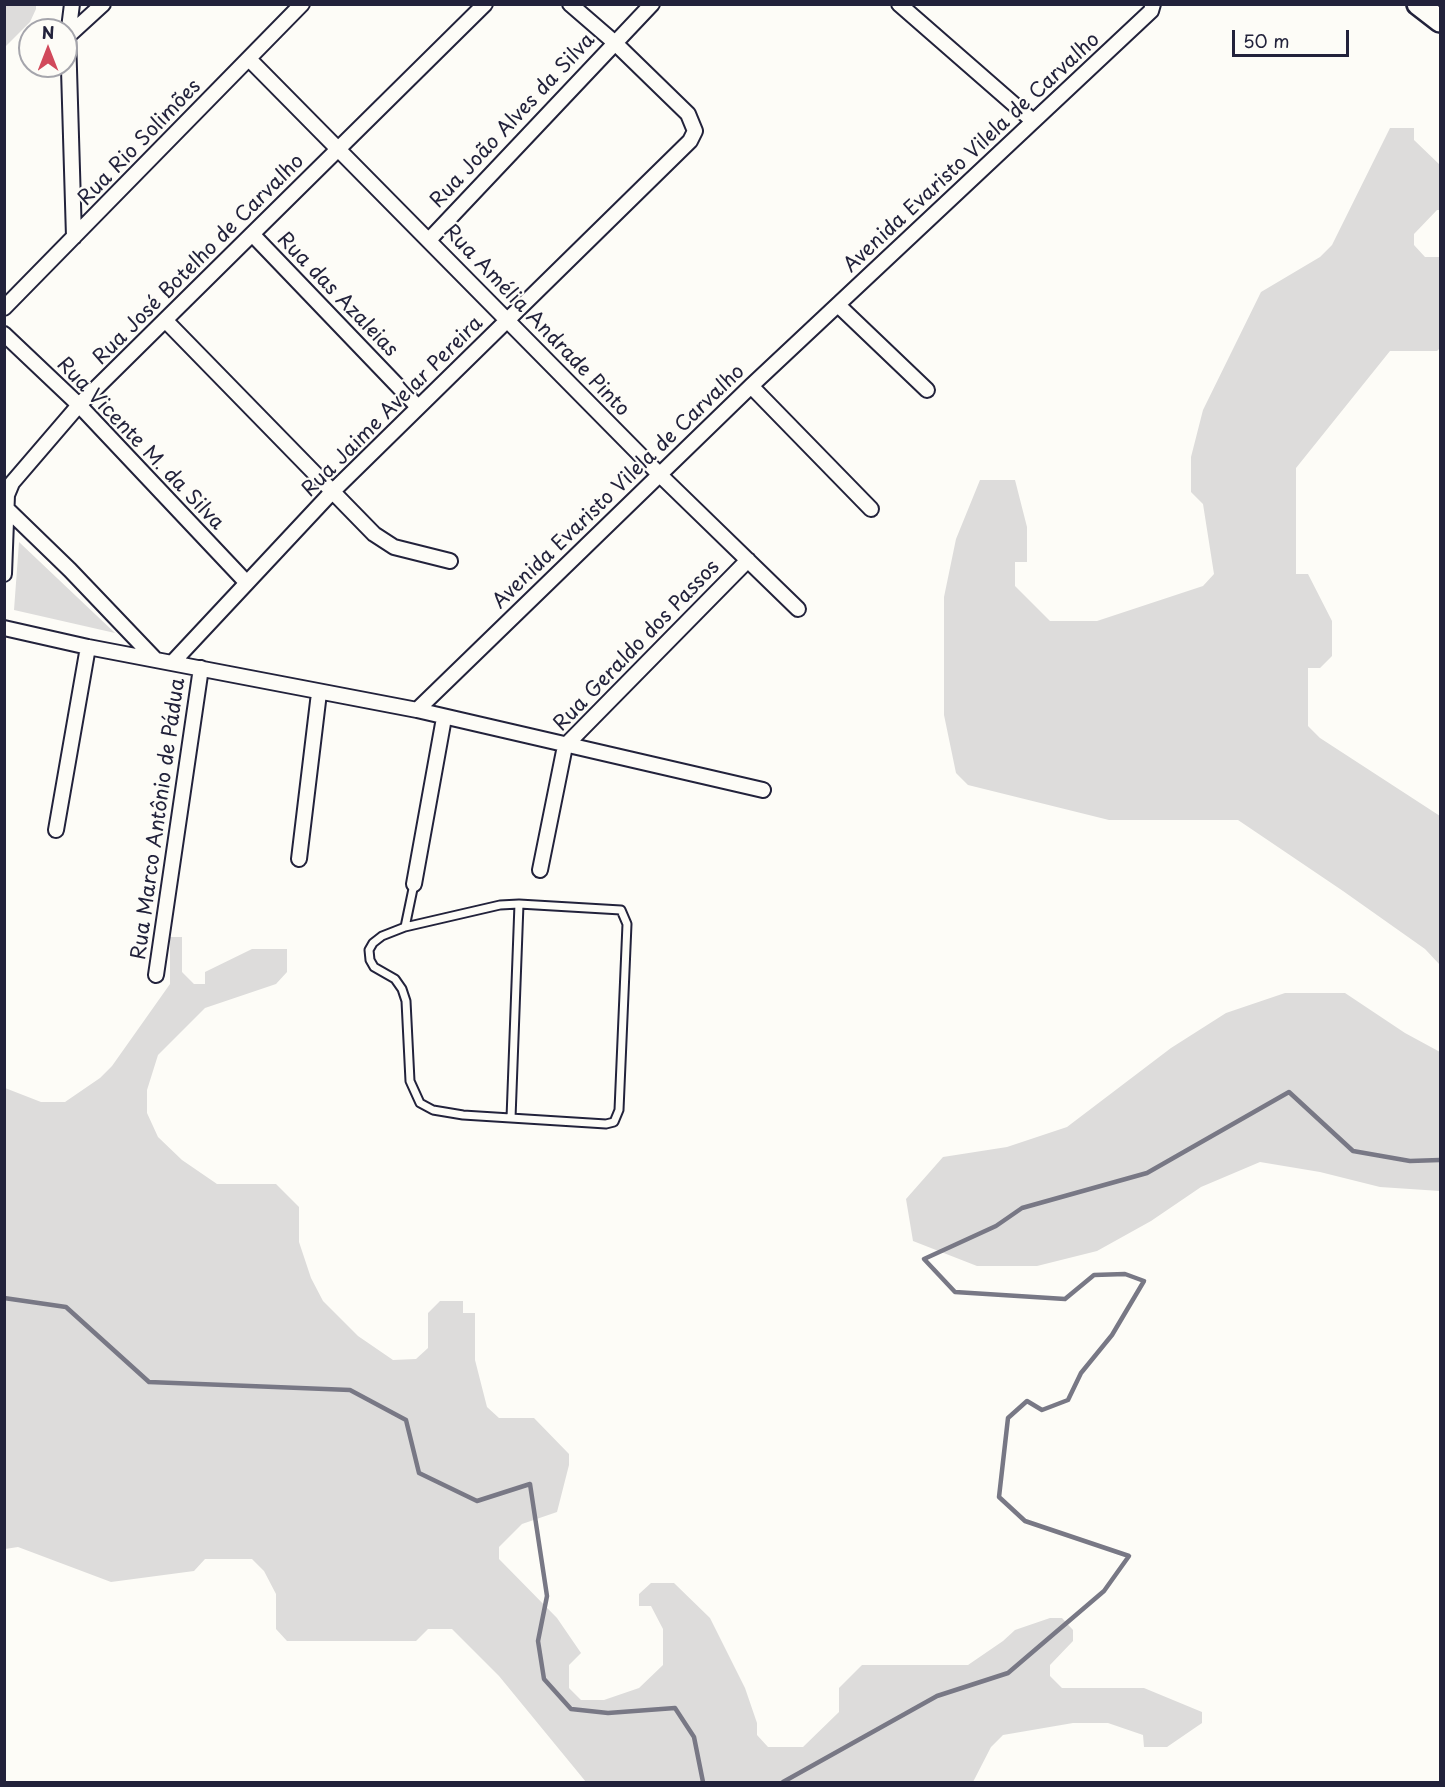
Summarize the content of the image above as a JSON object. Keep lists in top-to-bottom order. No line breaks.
{"streets":{"street":["Rua João Alves da Silva","Rua Rio Solimões","Avenida Evaristo Vilela de Carvalho","Rua José Botelho de Carvalho","Rua das Azaleias","Rua Amélia Andrade Pinto","Rua Jaime Avelar Pereira","Rua Vicente M. da Silva","Rua Geraldo dos Passos","Rua Marco Antônio de Pádua"]},"crossings":[["Rua João Alves da Silva","Rua Amélia Andrade Pinto"],["Rua João Alves da Silva","Rua Jaime Avelar Pereira"],["Rua Rio Solimões","Rua Amélia Andrade Pinto"],["Avenida Evaristo Vilela de Carvalho","Rua Amélia Andrade Pinto"],["Rua José Botelho de Carvalho","Rua das Azaleias"],["Rua José Botelho de Carvalho","Rua Amélia Andrade Pinto"],["Rua José Botelho de Carvalho","Rua Vicente M. da Silva"],["Rua das Azaleias","Rua Jaime Avelar Pereira"],["Rua Amélia Andrade Pinto","Rua Jaime Avelar Pereira"],["Rua Amélia Andrade Pinto","Rua Geraldo dos Passos"],["Rua Jaime Avelar Pereira","Rua Vicente M. da Silva"]],"scale_bar":"50 m","north":"top"}
